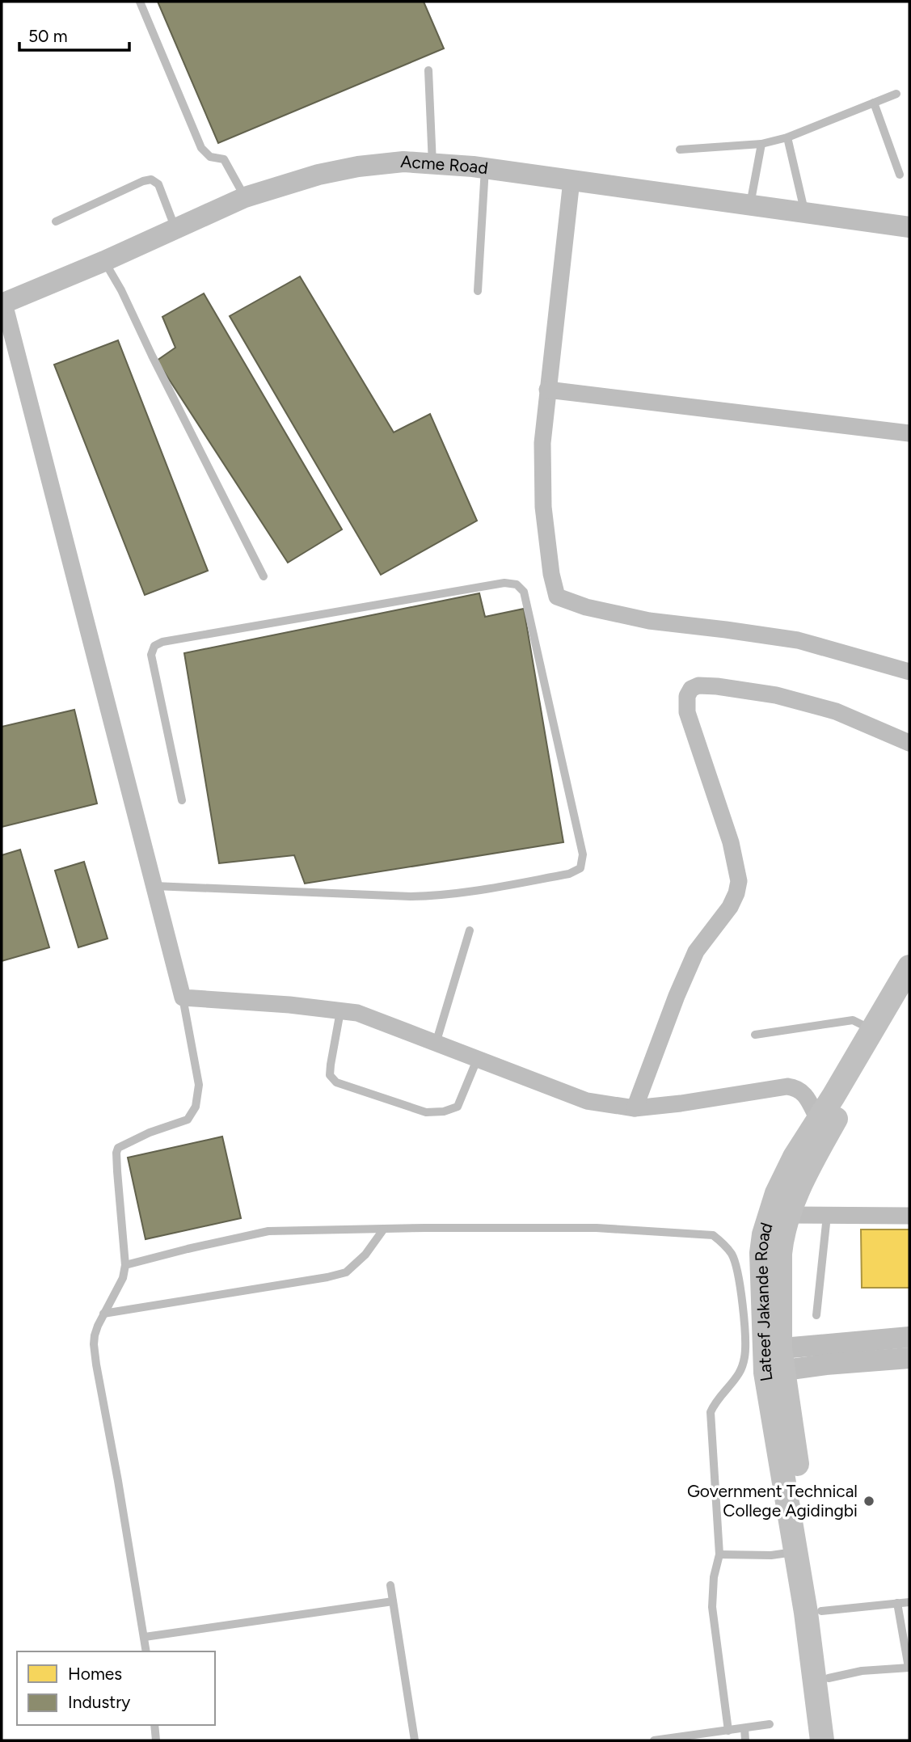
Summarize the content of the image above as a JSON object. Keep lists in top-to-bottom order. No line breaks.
{"streets":{"main road":["Lateef Jakande Road"],"street":["Acme Road"]},"places":["Government Technical College Agidingbi"],"legend":["Homes","Industry"],"scale_bar":"50 m"}
